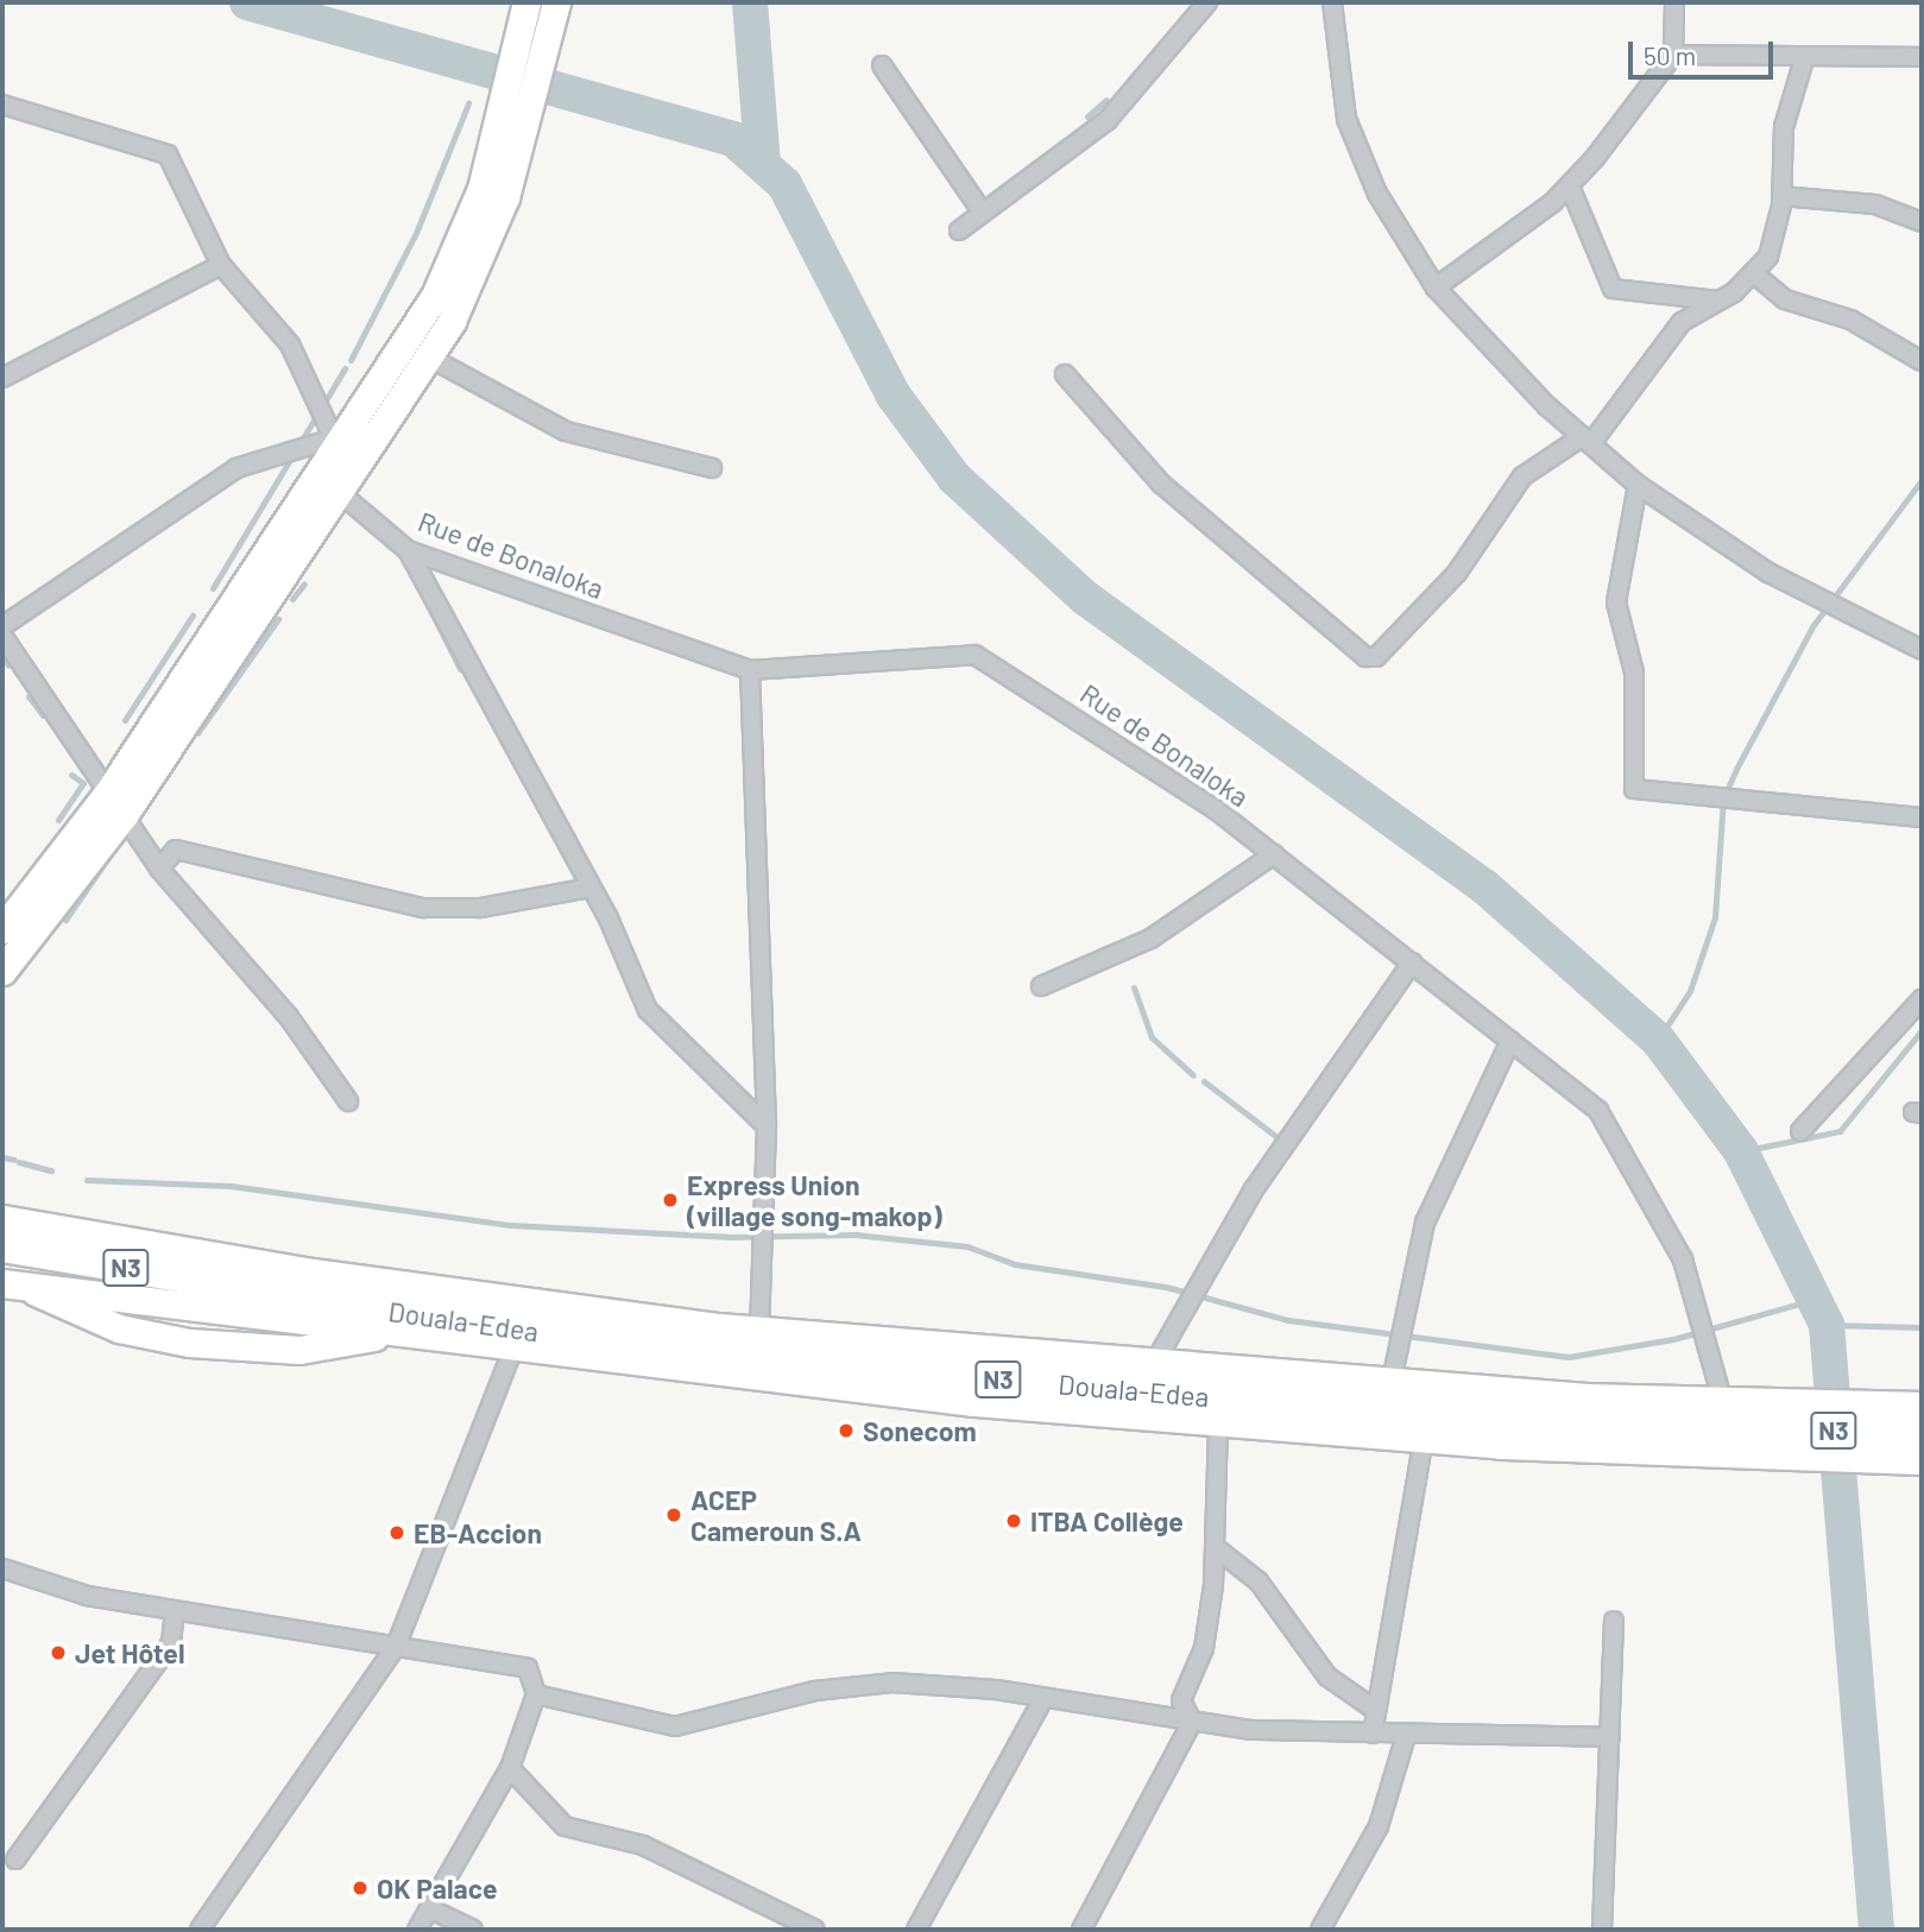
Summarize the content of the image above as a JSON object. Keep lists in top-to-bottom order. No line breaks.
{"streets":{"highway":["N3","Douala-Edea"],"street":["Rue de Bonaloka"]},"places":["Express Union (village song-makop)","Sonecom","ACEP Cameroun S.A","ITBA Collège","EB-Accion","Jet Hôtel","OK Palace"],"scale_bar":"50 m"}
